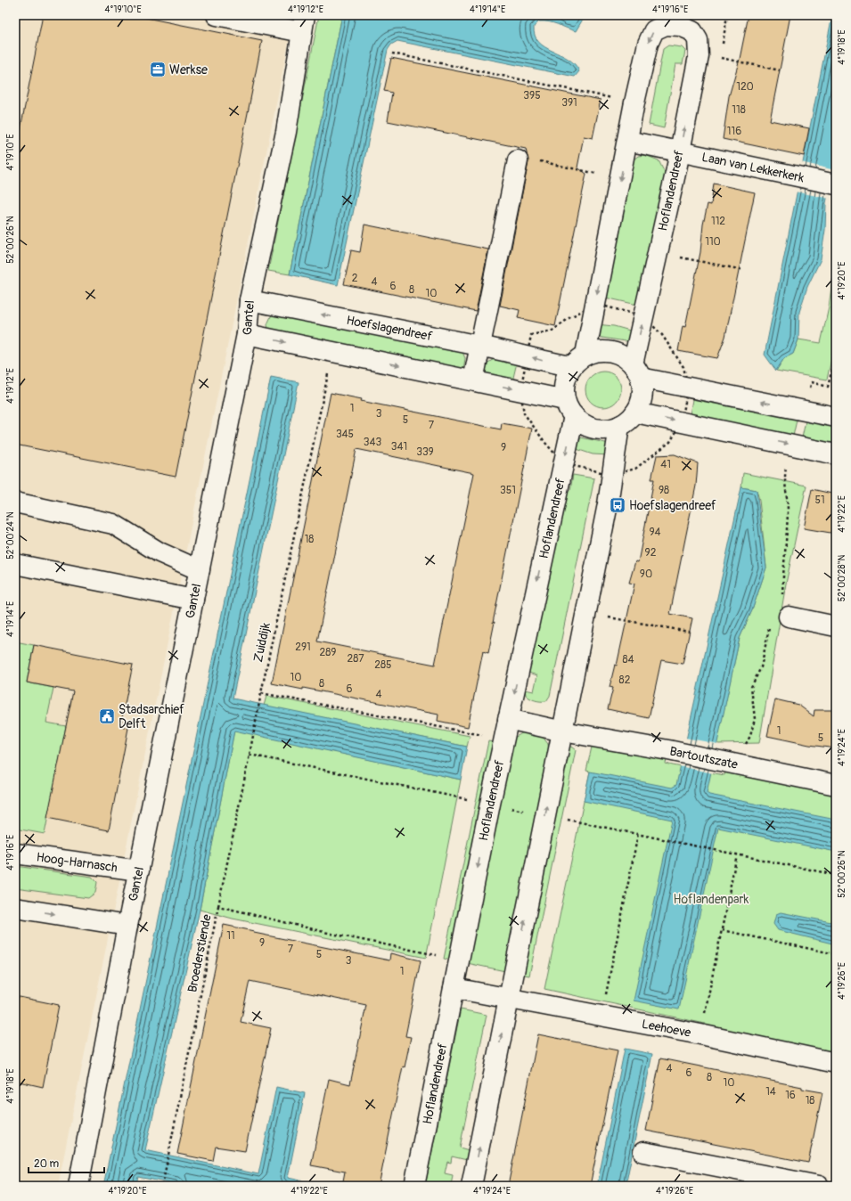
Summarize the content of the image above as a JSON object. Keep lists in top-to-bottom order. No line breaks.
{"streets":{"street":["Laan van Lekkerkerk","Hoflandendreef","Gantel","Hoefslagendreef","Bartoutszate","Hoog-Harnasch","Leehoeve"],"path":["Zuiddijk","Broederstiende"]},"crossings":[["Laan van Lekkerkerk","Hoflandendreef"],["Hoflandendreef","Hoefslagendreef"],["Hoflandendreef","Bartoutszate"],["Hoflandendreef","Leehoeve"],["Gantel","Hoefslagendreef"],["Gantel","Hoog-Harnasch"],["Zuiddijk","Broederstiende"]],"parks":["Hoflandenpark"],"places":{"office":["Werkse"],"bus stop":["Hoefslagendreef"],"public building":["Stadsarchief Delft"]},"house_numbers":["120","395","391","118","116","112","110","2","4","6","8","10","1","3","5","7","345","343","341","9","339","41","351","98","51","94","18","92","90","291","289","287","84","285","10","82","8","6","4","1","5","11","9","7","5","3","1","4","6","8","10","14","16","18"],"scale_bar":"20 m","coordinates":["4°19'10\"E","4°19'12\"E","4°19'14\"E","4°19'16\"E","4°19'18\"E","52°00'26\"N","4°19'20\"E","4°19'22\"E","52°00'24\"N","52°00'28\"N","4°19'24\"E","4°19'26\"E"]}
